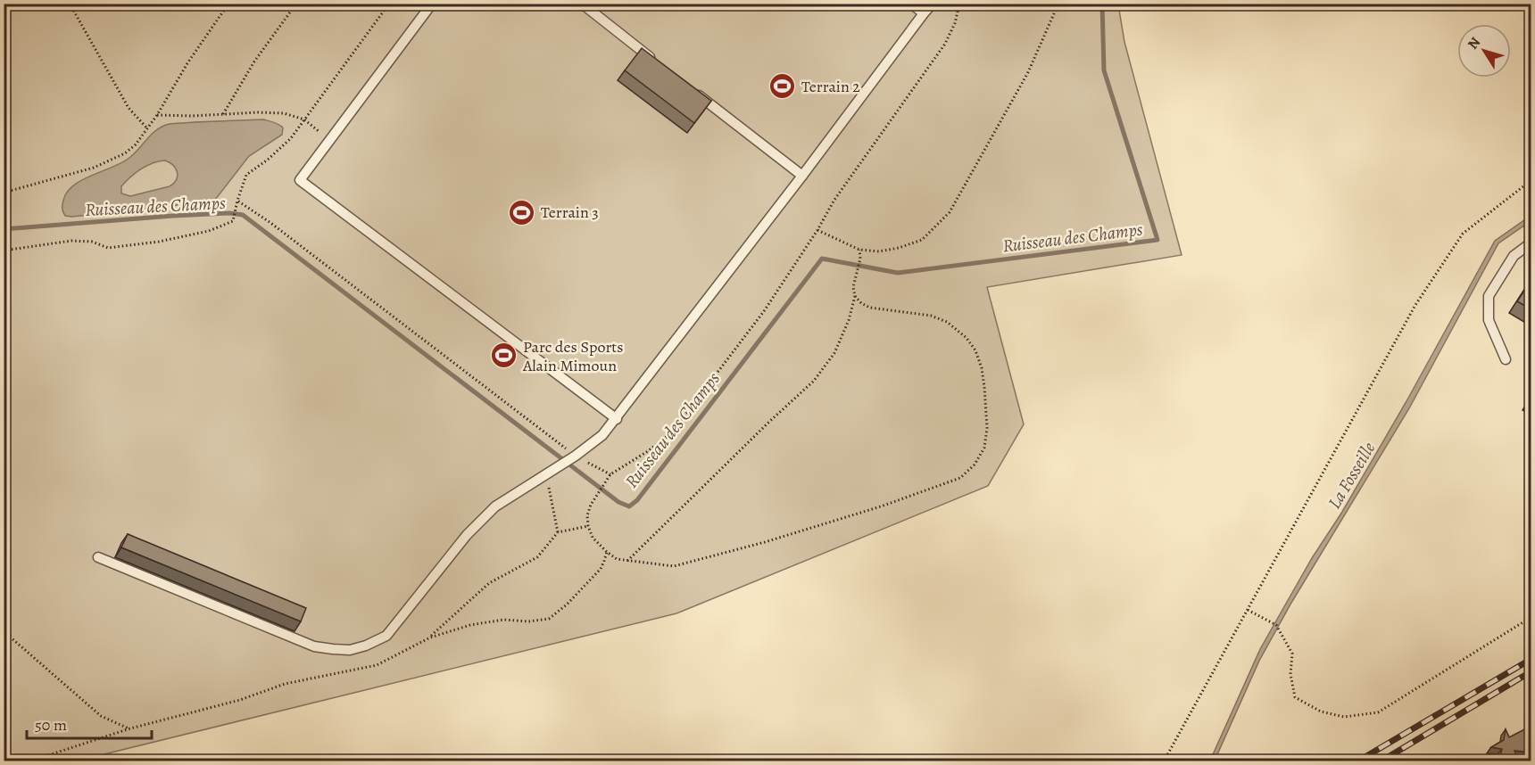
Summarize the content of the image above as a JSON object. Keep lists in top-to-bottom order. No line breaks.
{"water":["Ruisseau des Champs","La Fosseille"],"places":{"sports":["Terrain 2","Terrain 3","Parc des Sports Alain Mimoun"]},"scale_bar":"50 m","north":"top left"}
